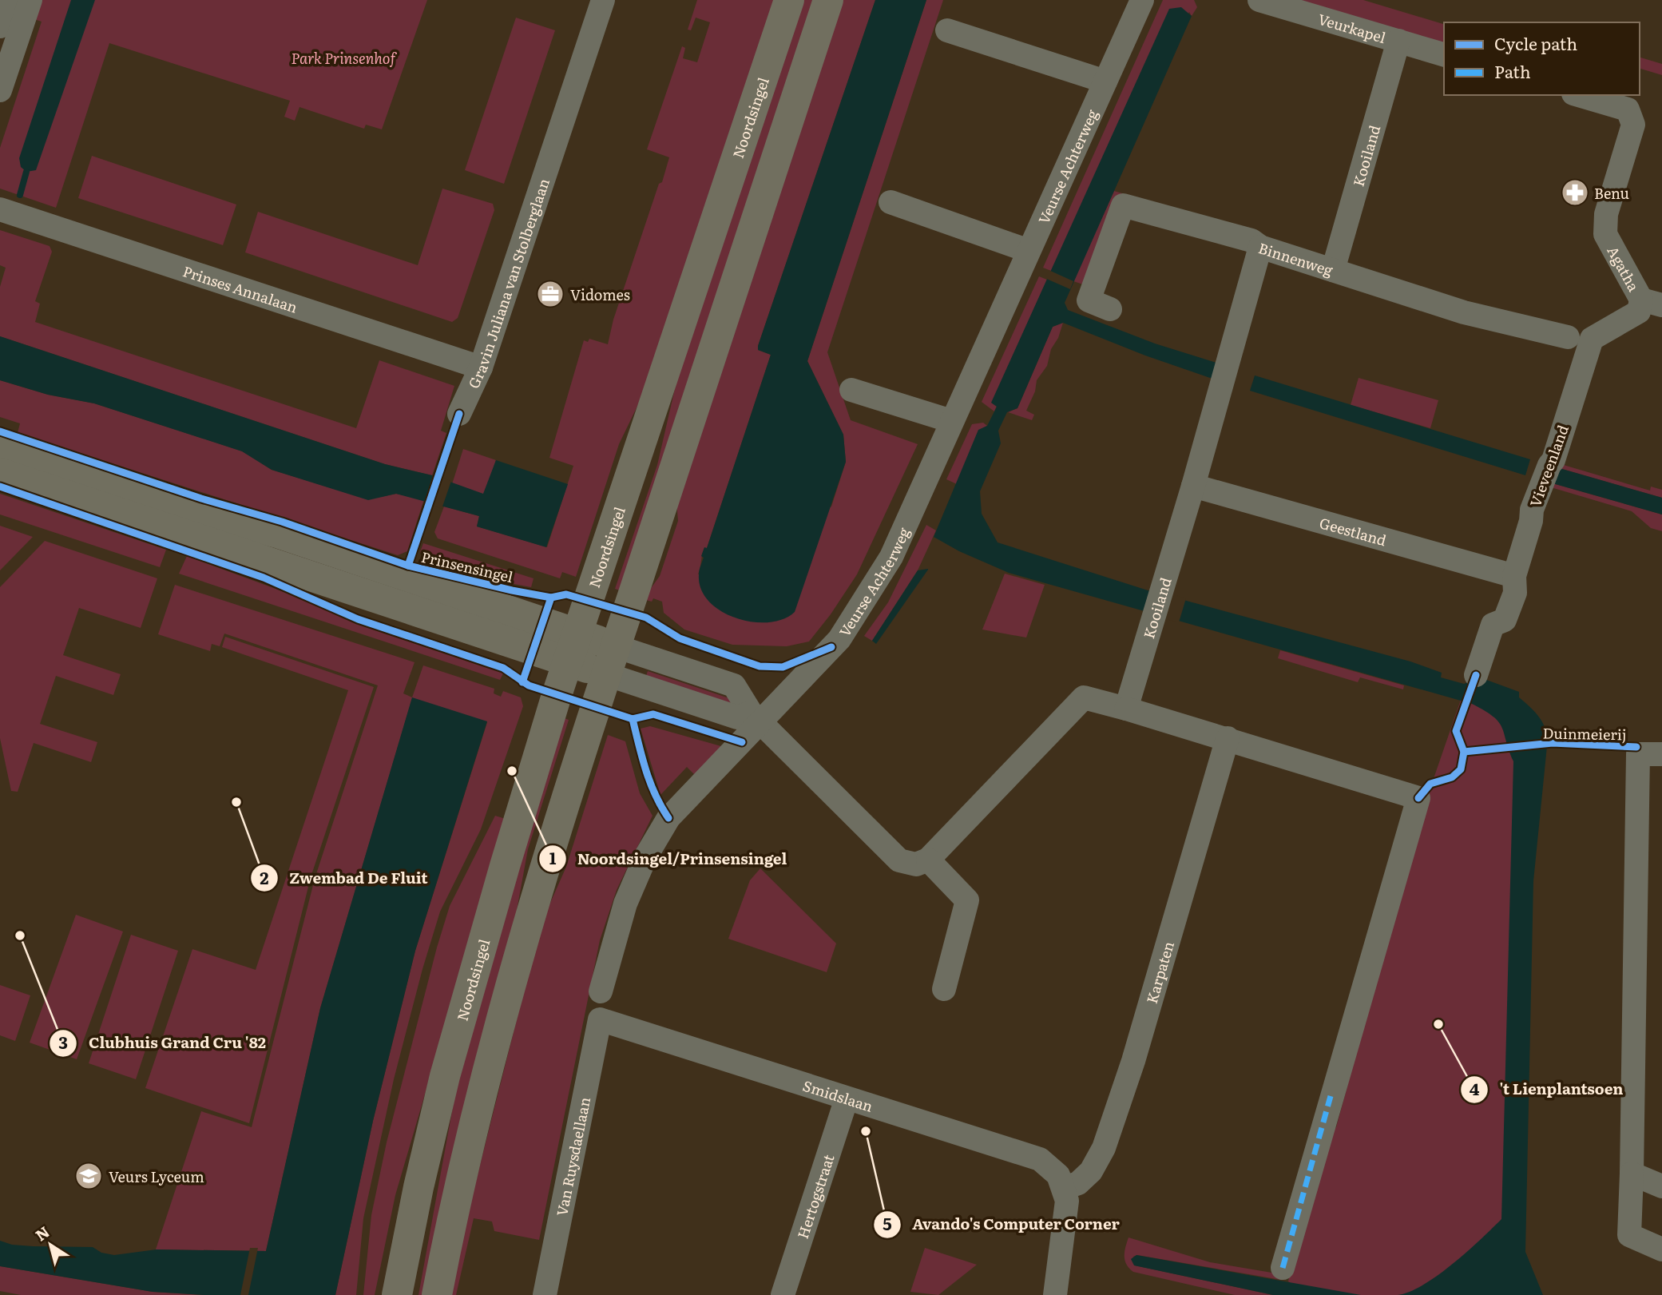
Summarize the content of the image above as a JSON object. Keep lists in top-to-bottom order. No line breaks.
{"streets":{"main road":["Noordsingel","Prinsensingel"],"street":["Veurkapel","Kooiland","Veurse Achterweg","Binnenweg","Agatha","Gravin Juliana van Stolberglaan","Prinses Annalaan","Vieveenland","Geestland","Duinmeierij","Karpaten","Smidslaan","Van Ruysdaellaan","Hertogstraat"]},"crossings":[["Veurkapel","Kooiland"],["Noordsingel","Prinsensingel"],["Kooiland","Binnenweg"],["Kooiland","Geestland"],["Veurse Achterweg","Prinsensingel"],["Agatha","Vieveenland"],["Gravin Juliana van Stolberglaan","Prinses Annalaan"],["Vieveenland","Geestland"],["Karpaten","Smidslaan"],["Smidslaan","Van Ruysdaellaan"],["Smidslaan","Hertogstraat"]],"parks":["Park Prinsenhof"],"places":{"pharmacy":["Benu"],"office":["Vidomes"],"other":["Noordsingel/Prinsensingel","Zwembad De Fluit","Clubhuis Grand Cru '82","'t Lienplantsoen","Avando's Computer Corner"],"school or university":["Veurs Lyceum"]},"legend":["Cycle path","Path"],"north":"top left"}
